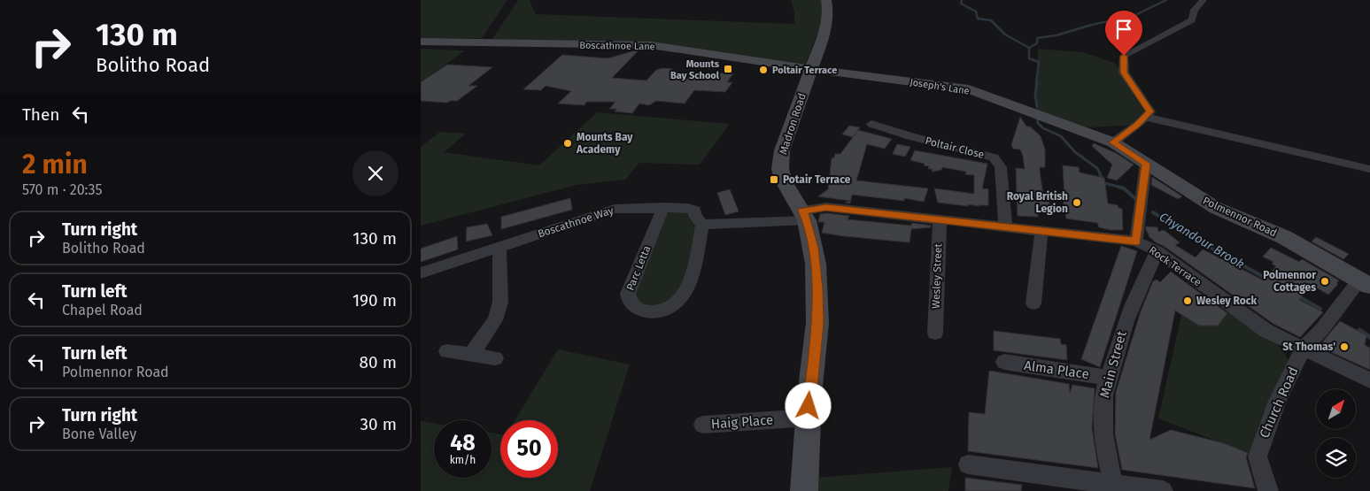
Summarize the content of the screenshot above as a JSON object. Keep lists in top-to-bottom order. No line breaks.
{"streets":{"street":["Boscathnoe Lane","Joseph's Lane","Madron Road","Poltair Close","Polmennor Road","Boscathnoe Way","Rock Terrace","Parc Letta","Wesley Street","Main Street","Alma Place","Church Road","Haig Place"]},"crossings":[["Boscathnoe Lane","Joseph's Lane"],["Boscathnoe Lane","Madron Road"],["Joseph's Lane","Madron Road"],["Joseph's Lane","Polmennor Road"],["Madron Road","Rock Terrace"],["Madron Road","Haig Place"],["Poltair Close","Rock Terrace"],["Polmennor Road","Church Road"],["Boscathnoe Way","Parc Letta"],["Rock Terrace","Wesley Street"],["Rock Terrace","Main Street"],["Rock Terrace","Church Road"],["Main Street","Alma Place"]],"water":["Chyandour Brook"],"places":{"transit":["Mounts Bay School","Potair Terrace"],"other":["Poltair Terrace","Mounts Bay Academy","Royal British Legion","Polmennor Cottages","Wesley Rock","St Thomas'"]},"north":"top right","page":{"turn":["130 m","Bolitho Road"],"then":"Then","heading":["2 min","570 m · 20:35"],"list":[{"name":"Turn right","note":"Bolitho Road","value":"130 m"},{"name":"Turn left","note":"Chapel Road","value":"190 m"},{"name":"Turn left","note":"Polmennor Road","value":"80 m"},{"name":"Turn right","note":"Bone Valley","value":"30 m"}],"speed":"48 km/h","limit":"50"}}
